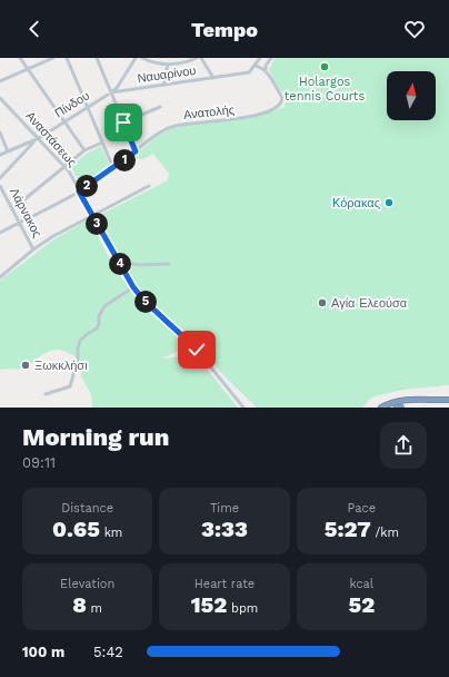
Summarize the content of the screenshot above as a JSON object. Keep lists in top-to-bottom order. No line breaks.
{"streets":{"street":["Ναυαρίνου","Πίνδου","Ανατολής","Αναστάσεως","Λάρνακος"]},"crossings":[["Ναυαρίνου","Πίνδου"],["Πίνδου","Αναστάσεως"],["Ανατολής","Αναστάσεως"],["Ανατολής","Λάρνακος"]],"places":["Holargos tennis Courts","Κόρακας","Αγία Ελεούσα","Ξωκκλήσι"],"north":"top","page":{"header":"Tempo","pins":["1","2","3","4","5"],"heading":["Morning run","09:11"],"stats":[["Distance","0.65 km"],["Time","3:33"],["Pace","5:27 /km"],["Elevation","8 m"],["Heart rate","152 bpm"],["kcal","52"]],"list":[{"name":"100 m","note":"5:42"}]}}
